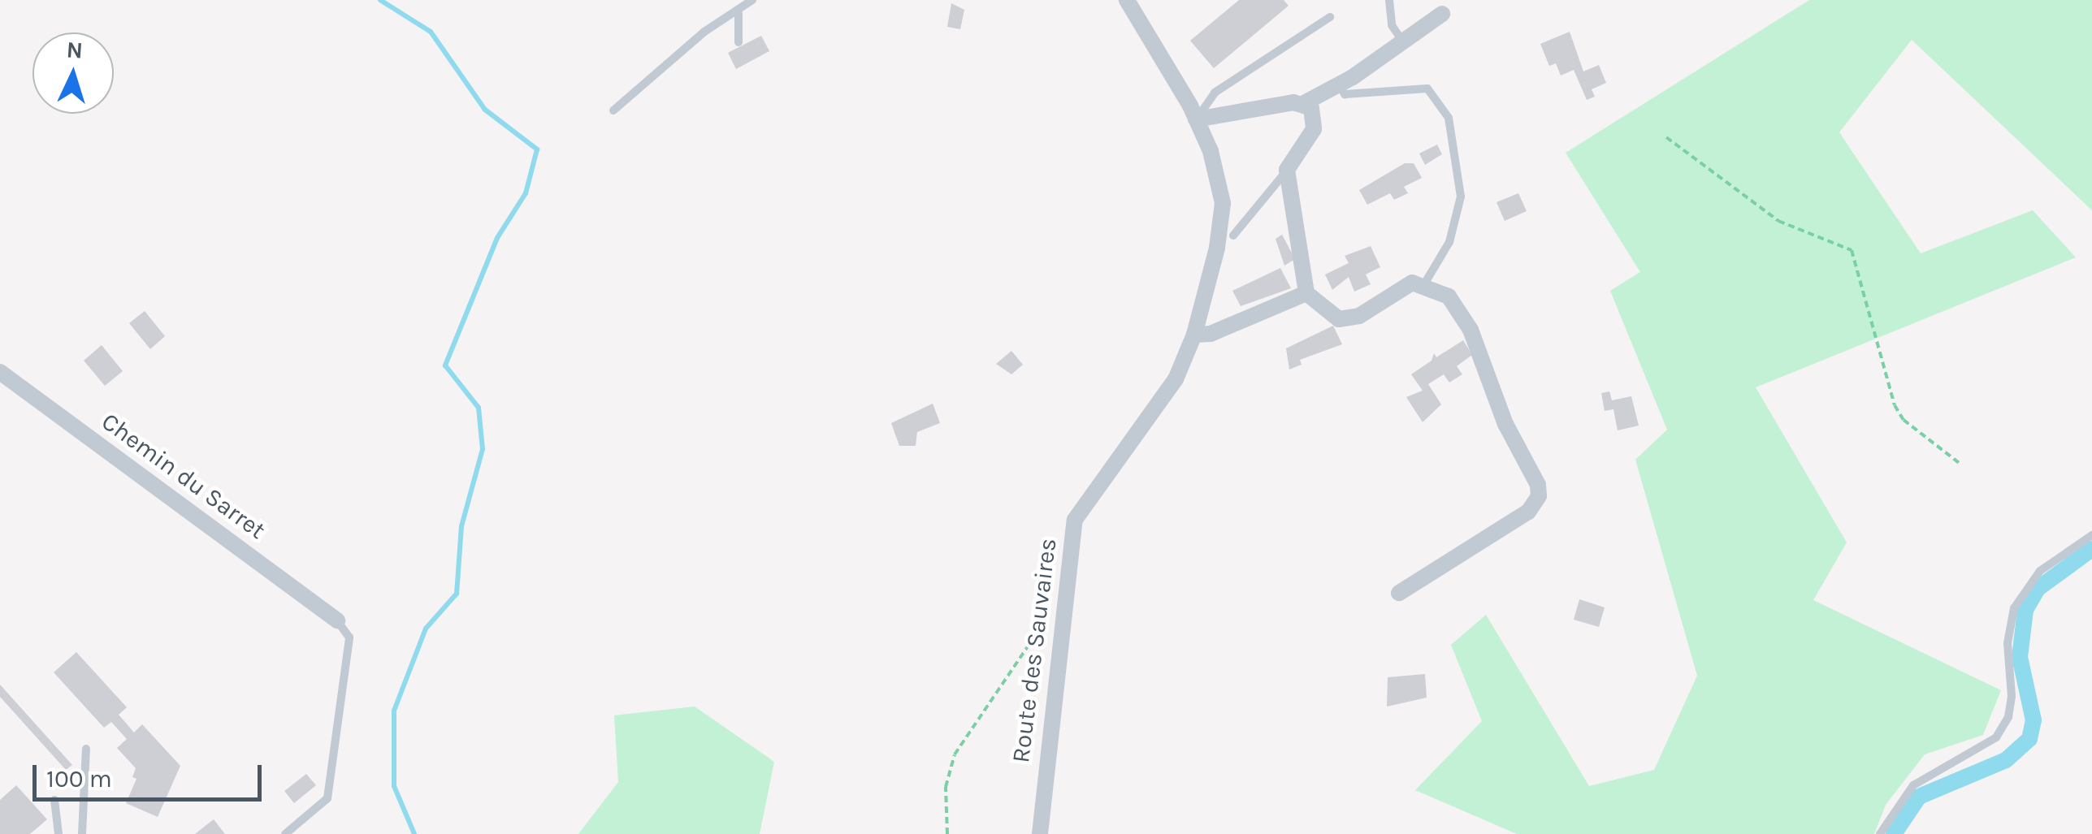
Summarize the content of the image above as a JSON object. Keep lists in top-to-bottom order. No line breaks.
{"streets":{"street":["Chemin du Sarret","Route des Sauvaires"]},"scale_bar":"100 m","north":"top"}
